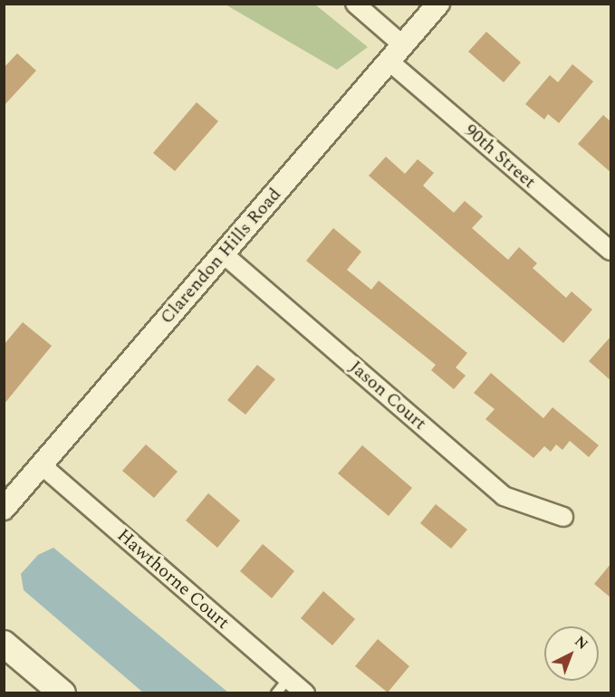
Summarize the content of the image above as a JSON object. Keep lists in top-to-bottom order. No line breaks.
{"streets":{"street":["90th Street","Clarendon Hills Road","Jason Court","Hawthorne Court"]},"crossings":[["90th Street","Clarendon Hills Road"],["Clarendon Hills Road","Jason Court"],["Clarendon Hills Road","Hawthorne Court"]],"north":"top right"}
